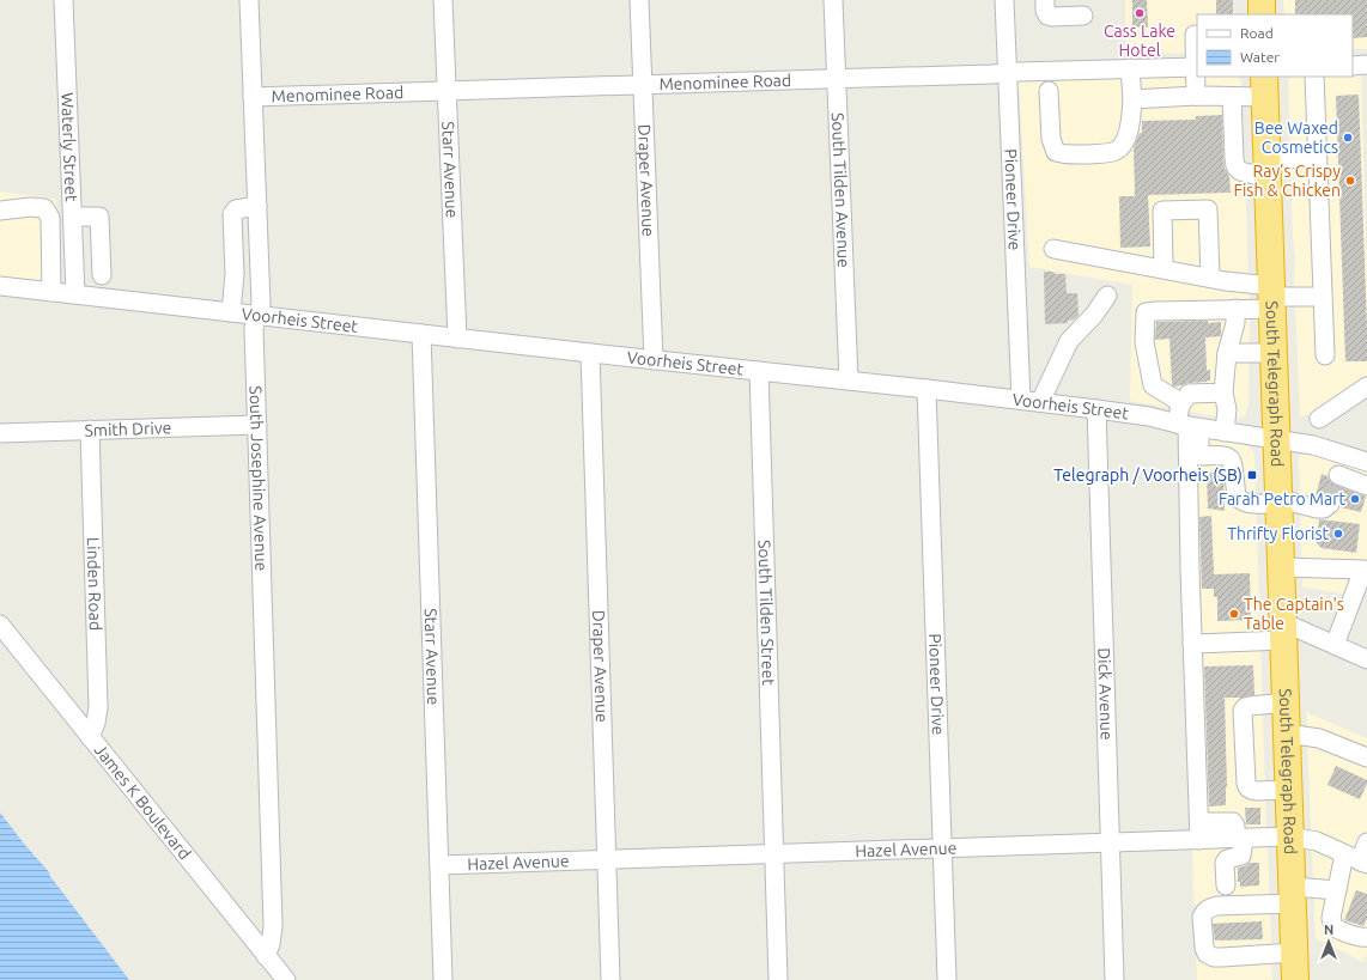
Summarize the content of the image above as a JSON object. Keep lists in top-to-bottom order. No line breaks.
{"streets":{"highway":["South Telegraph Road"],"street":["Menominee Road","Waterly Street","Starr Avenue","Draper Avenue","South Tilden Avenue","Pioneer Drive","Voorheis Street","Smith Drive","South Josephine Avenue","Linden Road","South Tilden Street","Dick Avenue","James K Boulevard","Hazel Avenue"]},"crossings":[["Menominee Road","Starr Avenue"],["Menominee Road","Draper Avenue"],["Menominee Road","South Tilden Avenue"],["Menominee Road","Pioneer Drive"],["Menominee Road","South Josephine Avenue"],["Waterly Street","Voorheis Street"],["Starr Avenue","Voorheis Street"],["Starr Avenue","Hazel Avenue"],["Draper Avenue","Voorheis Street"],["Draper Avenue","Hazel Avenue"],["South Tilden Avenue","Voorheis Street"],["Pioneer Drive","Voorheis Street"],["Pioneer Drive","Hazel Avenue"],["Voorheis Street","South Telegraph Road"],["Voorheis Street","South Josephine Avenue"],["Voorheis Street","South Tilden Street"],["Voorheis Street","Dick Avenue"],["South Telegraph Road","Hazel Avenue"],["Smith Drive","South Josephine Avenue"],["Smith Drive","Linden Road"],["South Josephine Avenue","James K Boulevard"],["Linden Road","James K Boulevard"],["South Tilden Street","Hazel Avenue"],["Dick Avenue","Hazel Avenue"]],"places":{"other":["Cass Lake Hotel","Bee Waxed Cosmetics","Ray’s Crispy Fish & Chicken","Farah Petro Mart","Thrifty Florist","The Captain's Table"],"transit":["Telegraph / Voorheis (SB)"]},"legend":["Road","Water"],"north":"top"}
